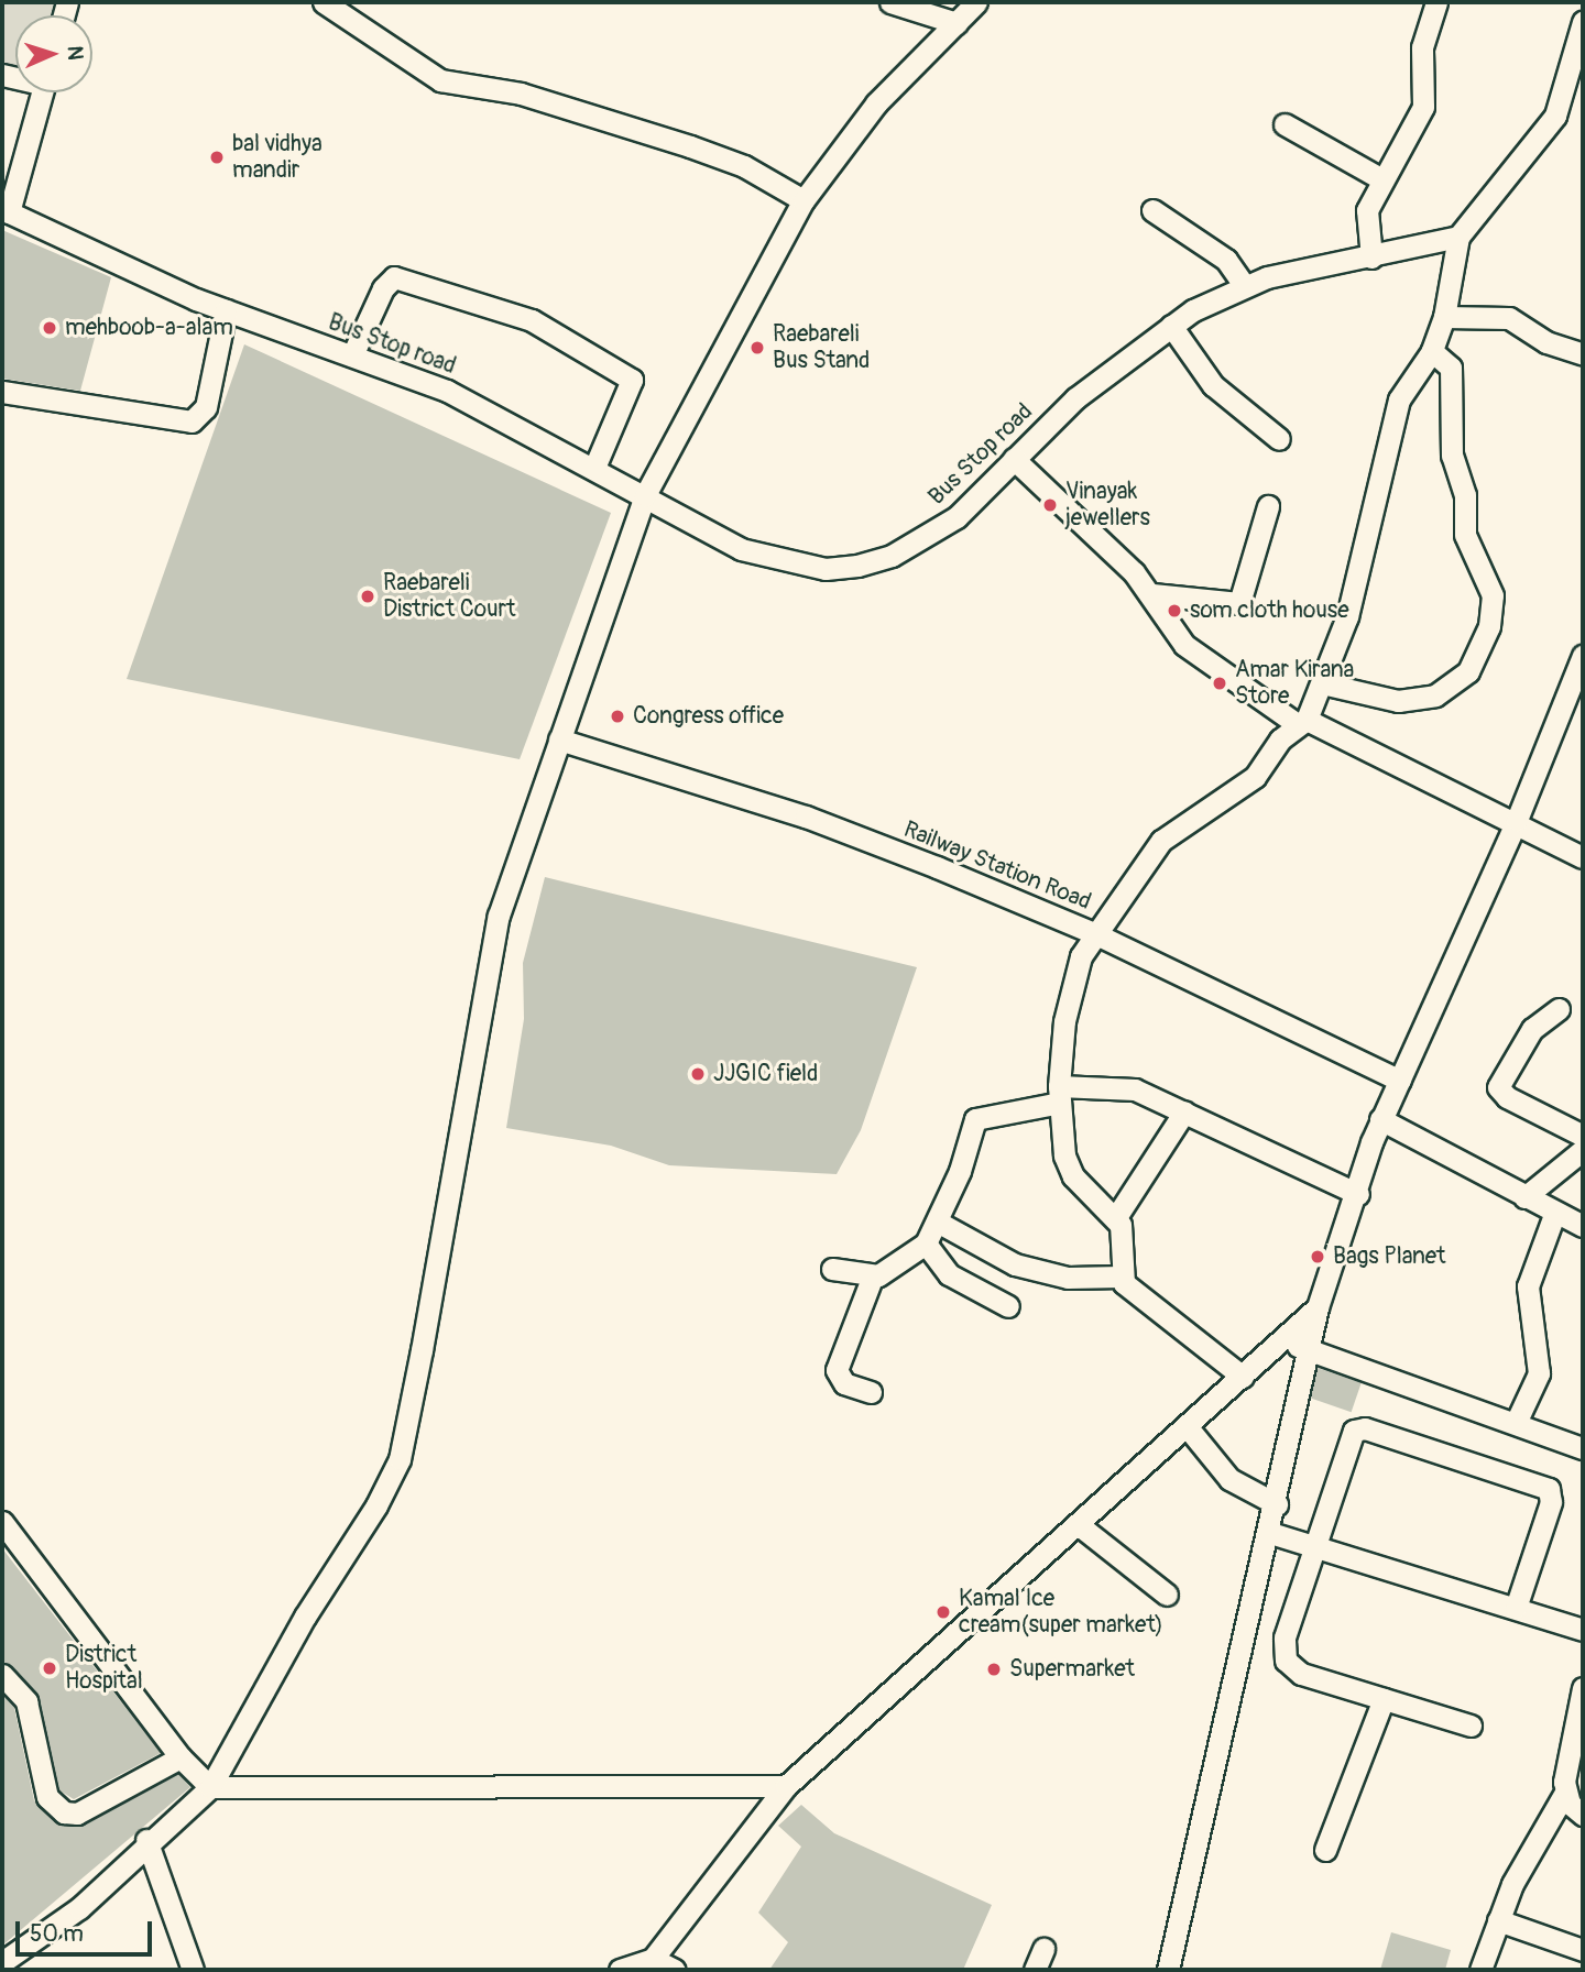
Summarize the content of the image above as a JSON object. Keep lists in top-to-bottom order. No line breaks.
{"streets":{"street":["Bus Stop road","Railway Station Road"]},"places":["bal vidhya mandir","mehboob-a-alam","Raebareli Bus Stand","Vinayak jewellers","Raebareli District Court","som cloth house","Amar Kirana Store","Congress office","JJGIC field","Bags Planet","Kamal Ice cream(super market)","District Hospital","Supermarket"],"scale_bar":"50 m","north":"right"}
